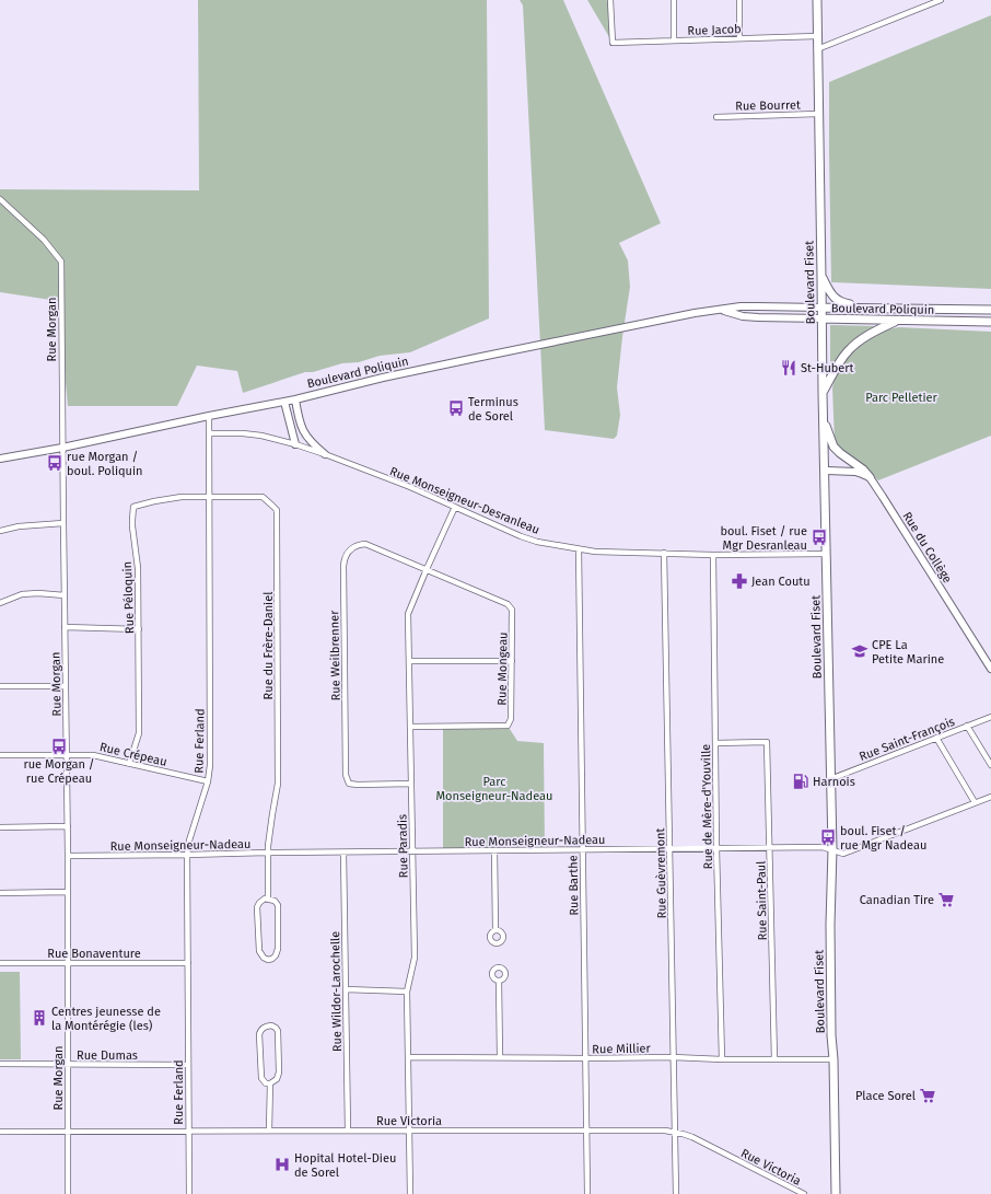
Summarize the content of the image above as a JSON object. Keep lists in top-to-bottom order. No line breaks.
{"streets":{"main road":["Boulevard Fiset","Boulevard Poliquin"],"street":["Rue Jacob","Rue Bourret","Rue Morgan","Rue Monseigneur-Desranleau","Rue du Collège","Rue Péloquin","Rue du Frère-Daniel","Rue Weilbrenner","Rue Mongeau","Rue Saint-François","Rue Ferland","Rue Crépeau","Rue de Mère-d'Youville","Rue Monseigneur-Nadeau","Rue Paradis","Rue Guèvremont","Rue Barthe","Rue Saint-Paul","Rue Bonaventure","Rue Wildor-Larochelle","Rue Millier","Rue Dumas","Rue Victoria"]},"crossings":[["Rue Jacob","Boulevard Fiset"],["Rue Bourret","Boulevard Fiset"],["Boulevard Fiset","Boulevard Poliquin"],["Boulevard Fiset","Rue Monseigneur-Desranleau"],["Boulevard Fiset","Rue Saint-François"],["Boulevard Fiset","Rue Monseigneur-Nadeau"],["Boulevard Fiset","Rue Millier"],["Boulevard Poliquin","Rue Morgan"],["Boulevard Poliquin","Rue Ferland"],["Rue Morgan","Rue Crépeau"],["Rue Morgan","Rue Monseigneur-Nadeau"],["Rue Morgan","Rue Bonaventure"],["Rue Morgan","Rue Dumas"],["Rue Morgan","Rue Victoria"],["Rue Monseigneur-Desranleau","Rue Ferland"],["Rue Monseigneur-Desranleau","Rue de Mère-d'Youville"],["Rue Monseigneur-Desranleau","Rue Paradis"],["Rue Monseigneur-Desranleau","Rue Guèvremont"],["Rue Monseigneur-Desranleau","Rue Barthe"],["Rue Péloquin","Rue du Frère-Daniel"],["Rue Péloquin","Rue Ferland"],["Rue Péloquin","Rue Crépeau"],["Rue du Frère-Daniel","Rue Ferland"],["Rue du Frère-Daniel","Rue Monseigneur-Nadeau"],["Rue Weilbrenner","Rue Mongeau"],["Rue Weilbrenner","Rue Paradis"],["Rue Mongeau","Rue Paradis"],["Rue Ferland","Rue Crépeau"],["Rue Ferland","Rue Monseigneur-Nadeau"],["Rue Ferland","Rue Bonaventure"],["Rue Ferland","Rue Dumas"],["Rue Ferland","Rue Victoria"],["Rue de Mère-d'Youville","Rue Monseigneur-Nadeau"],["Rue de Mère-d'Youville","Rue Saint-Paul"],["Rue de Mère-d'Youville","Rue Millier"],["Rue Monseigneur-Nadeau","Rue Paradis"],["Rue Monseigneur-Nadeau","Rue Guèvremont"],["Rue Monseigneur-Nadeau","Rue Barthe"],["Rue Monseigneur-Nadeau","Rue Saint-Paul"],["Rue Monseigneur-Nadeau","Rue Wildor-Larochelle"],["Rue Paradis","Rue Millier"],["Rue Paradis","Rue Victoria"],["Rue Guèvremont","Rue Millier"],["Rue Guèvremont","Rue Victoria"],["Rue Barthe","Rue Millier"],["Rue Barthe","Rue Victoria"],["Rue Saint-Paul","Rue Millier"],["Rue Wildor-Larochelle","Rue Victoria"]],"parks":["Parc Pelletier","Parc Monseigneur-Nadeau"],"places":{"restaurant":["St-Hubert"],"bus stop":["Terminus de Sorel","rue Morgan / boul. Poliquin","boul. Fiset / rue Mgr Desranleau","rue Morgan / rue Crépeau","boul. Fiset / rue Mgr Nadeau"],"pharmacy":["Jean Coutu"],"school or university":["CPE La Petite Marine"],"fuel station":["Harnois"],"supermarket":["Canadian Tire","Place Sorel"],"building":["Centres jeunesse de la Montérégie (les)"],"hospital":["Hopital Hotel-Dieu de Sorel"]}}
